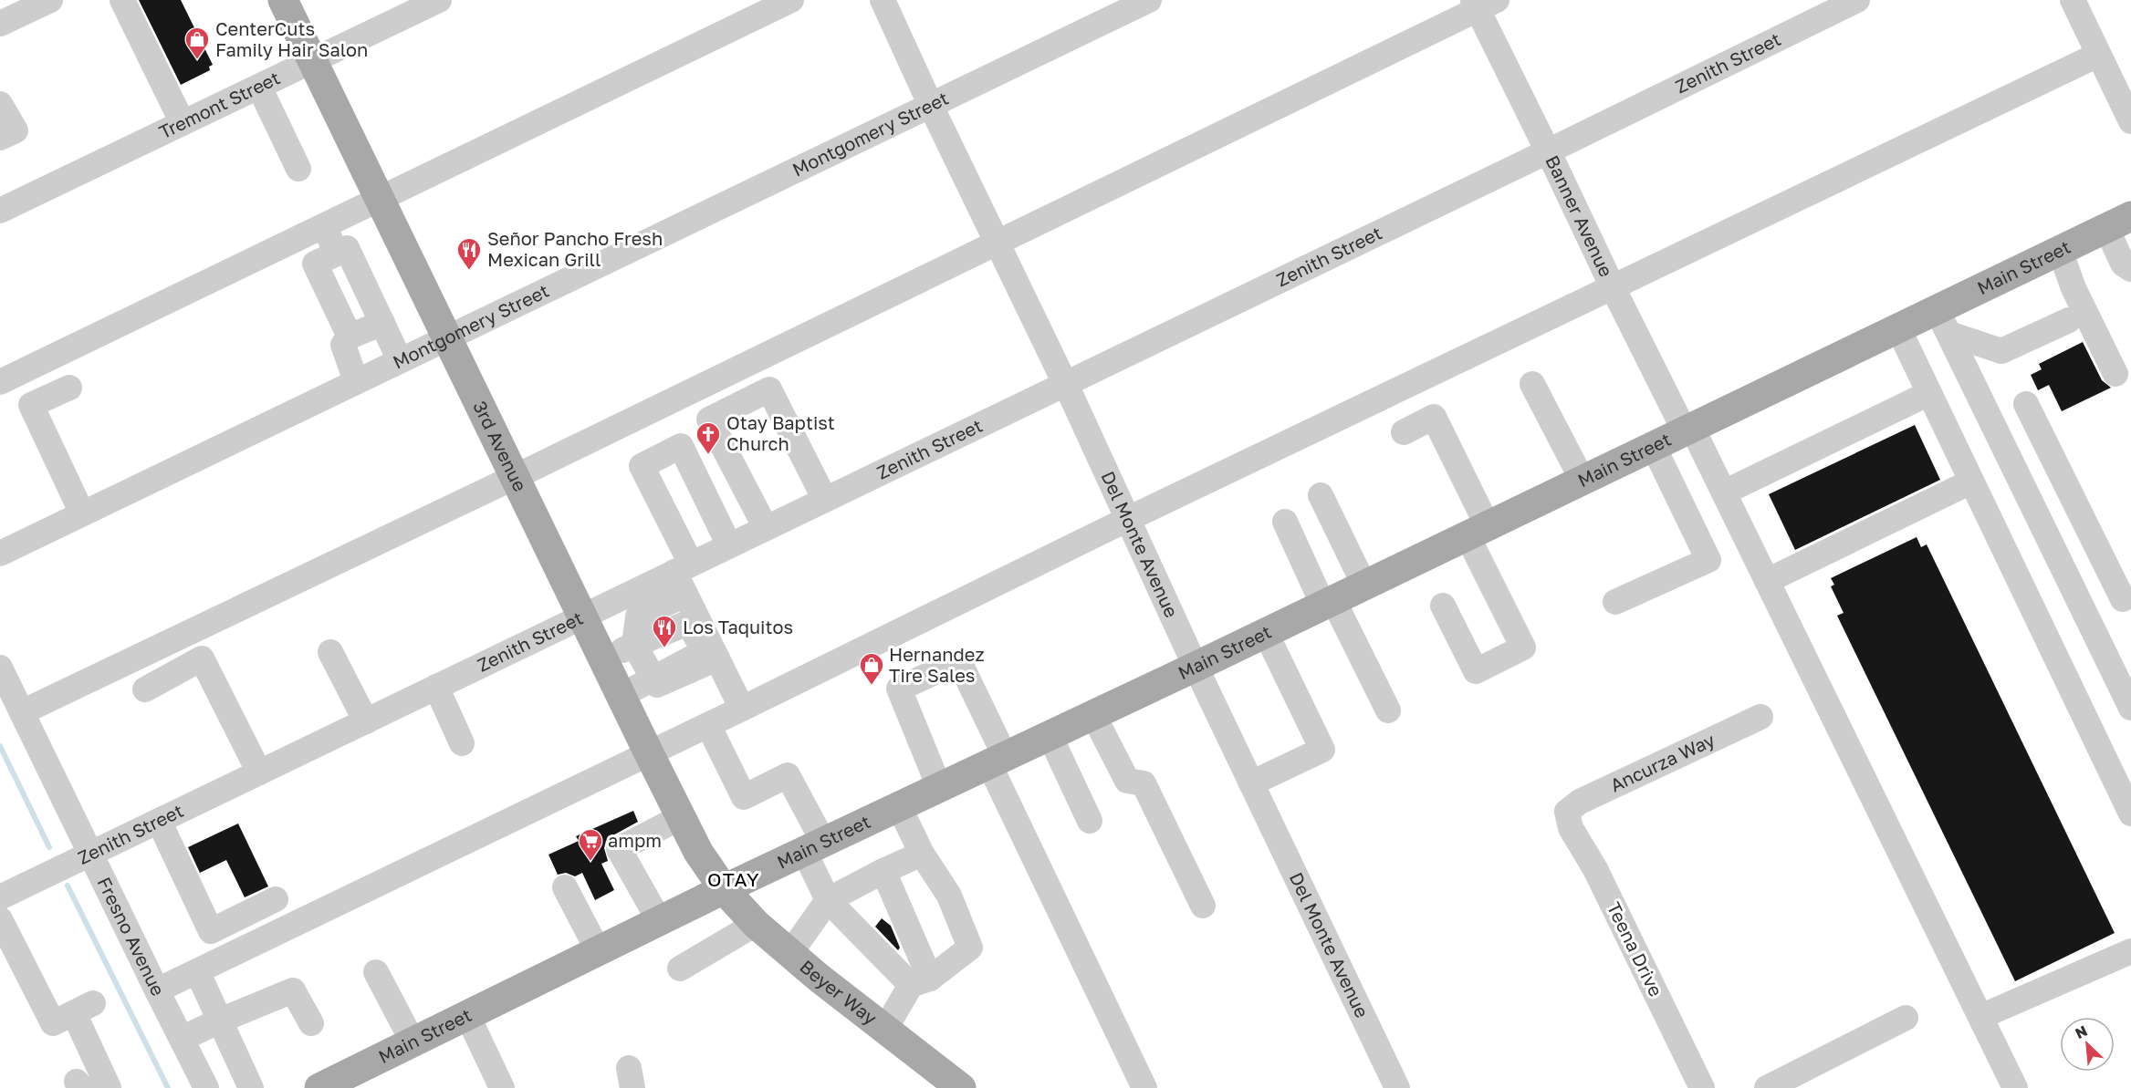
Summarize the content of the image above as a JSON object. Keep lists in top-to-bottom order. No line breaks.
{"streets":{"main road":["Main Street","3rd Avenue","Beyer Way"],"street":["Zenith Street","Tremont Street","Montgomery Street","Banner Avenue","Del Monte Avenue","Ancurza Way","Fresno Avenue","Teena Drive"]},"crossings":[["Zenith Street","Banner Avenue"],["Zenith Street","3rd Avenue"],["Zenith Street","Del Monte Avenue"],["Zenith Street","Fresno Avenue"],["Tremont Street","3rd Avenue"],["Montgomery Street","3rd Avenue"],["Montgomery Street","Del Monte Avenue"],["Banner Avenue","Main Street"],["Main Street","3rd Avenue"],["Main Street","Del Monte Avenue"],["Main Street","Beyer Way"],["3rd Avenue","Beyer Way"],["Ancurza Way","Teena Drive"]],"districts":["OTAY"],"places":{"shop":["CenterCuts Family Hair Salon","Hernandez Tire Sales"],"restaurant":["Señor Pancho Fresh Mexican Grill","Los Taquitos"],"church":["Otay Baptist Church"],"supermarket":["ampm"]},"north":"top left"}
